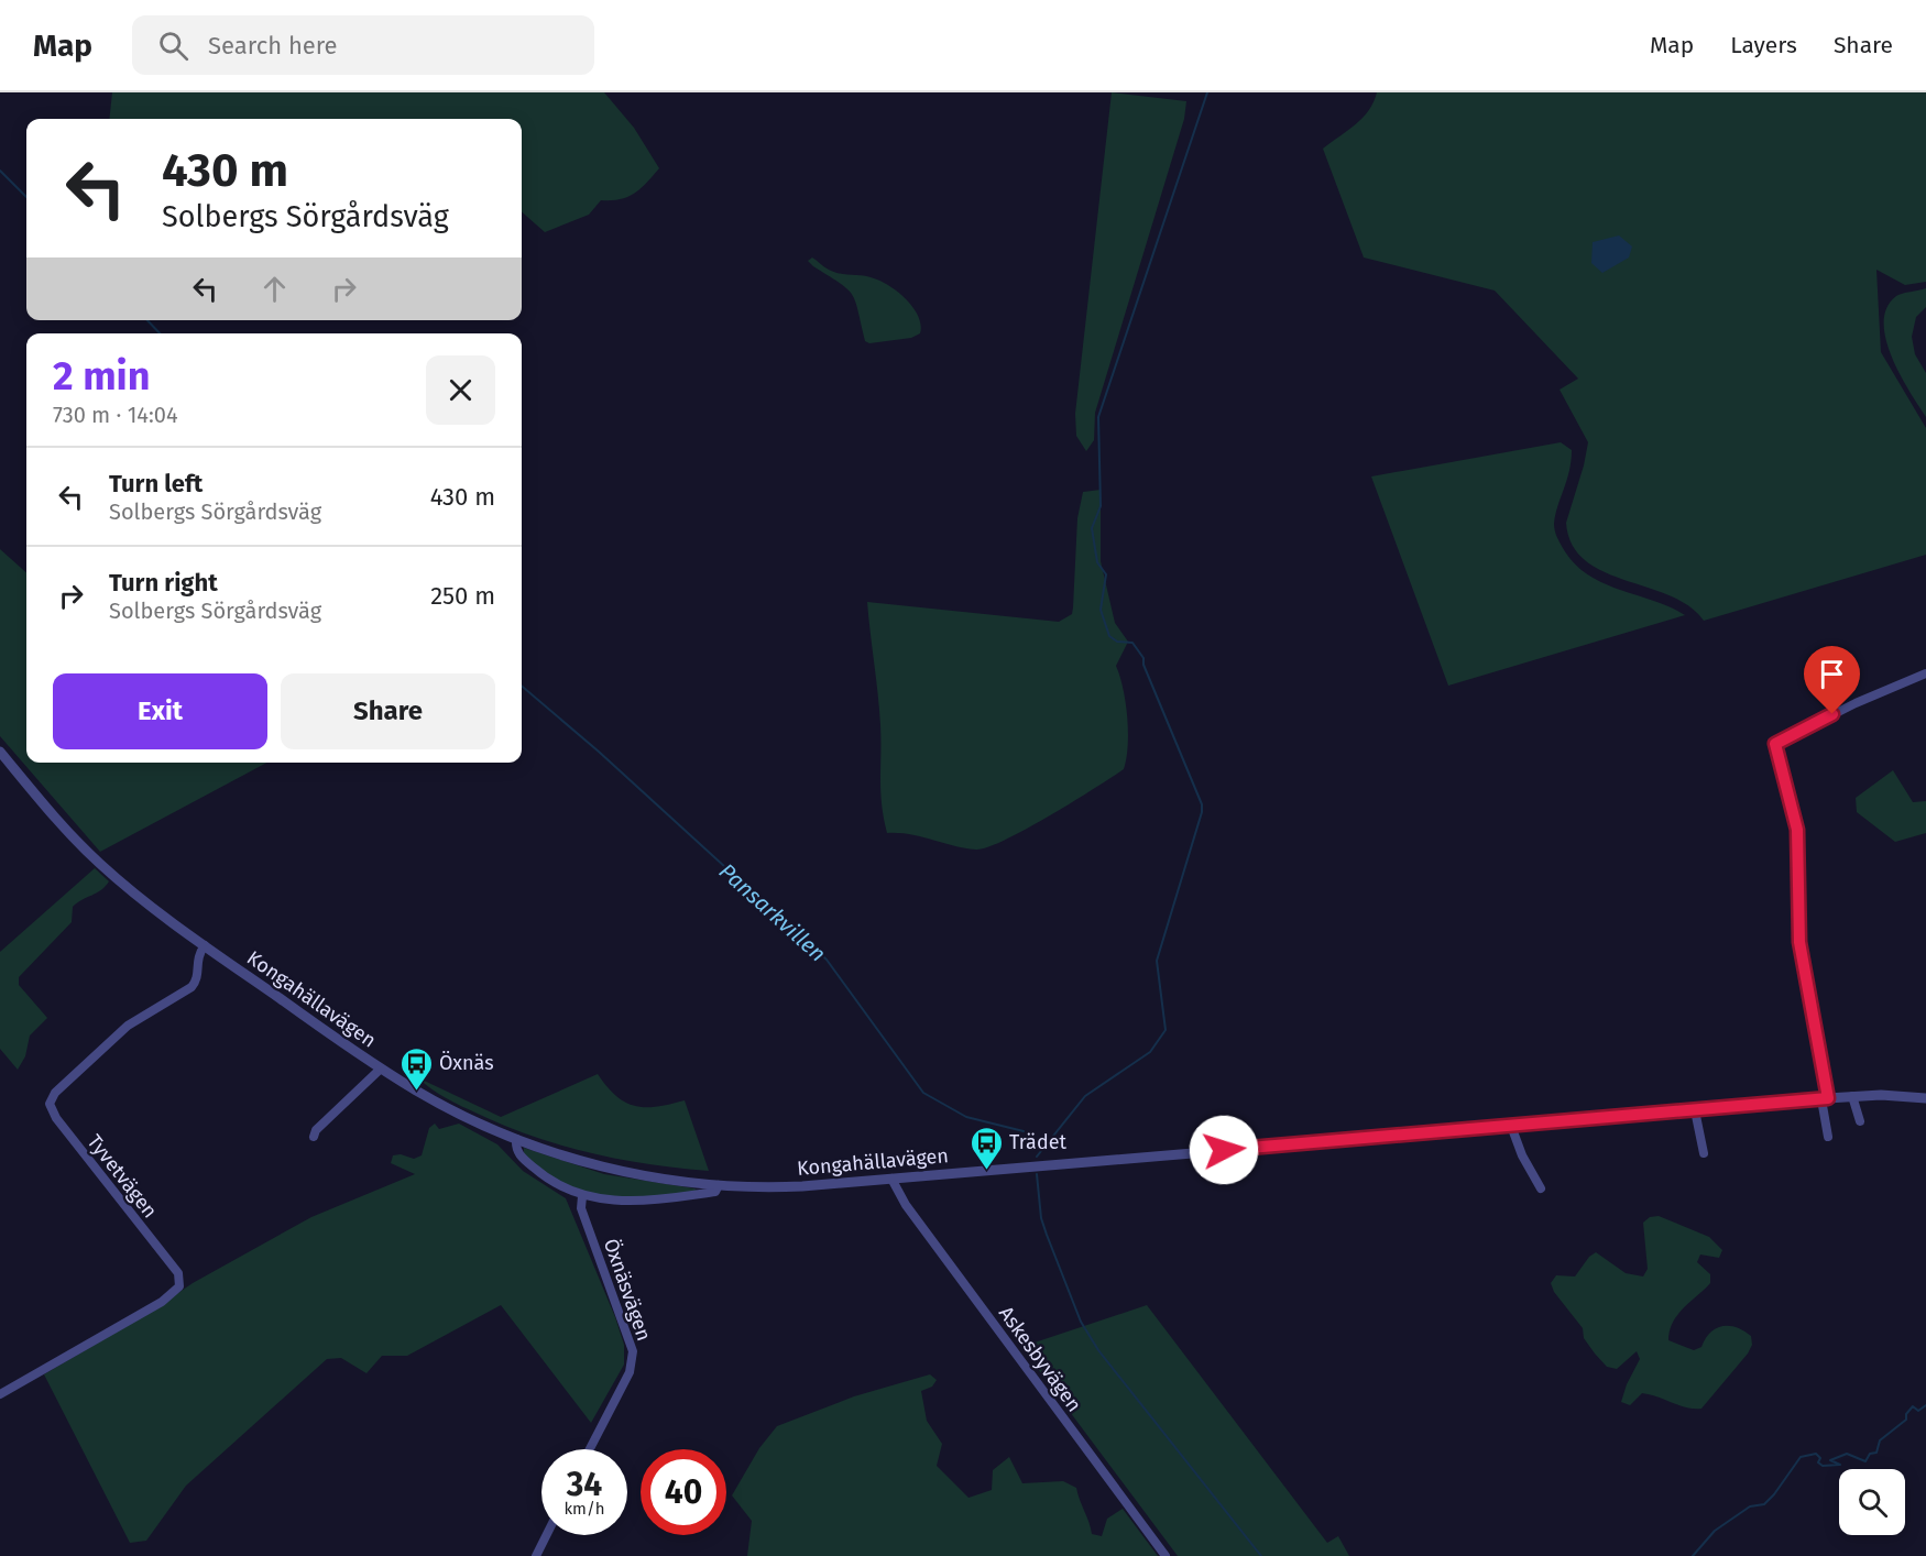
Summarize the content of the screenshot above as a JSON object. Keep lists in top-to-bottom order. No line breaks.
{"streets":{"street":["Kongahällavägen","Tyvetvägen","Öxnäsvägen","Askesbyvägen"]},"crossings":[["Kongahällavägen","Tyvetvägen"],["Kongahällavägen","Askesbyvägen"]],"water":["Pansarkvillen"],"places":{"bus stop":["Öxnäs","Trädet"]},"page":{"header":"Map","search":"Search here","nav":["Map","Layers","Share"],"turn":["430 m","Solbergs Sörgårdsväg"],"heading":["2 min","730 m · 14:04"],"list":[{"name":"Turn left","note":"Solbergs Sörgårdsväg","value":"430 m"},{"name":"Turn right","note":"Solbergs Sörgårdsväg","value":"250 m"}],"buttons":["Exit","Share"],"speed":"34 km/h","limit":"40"}}
